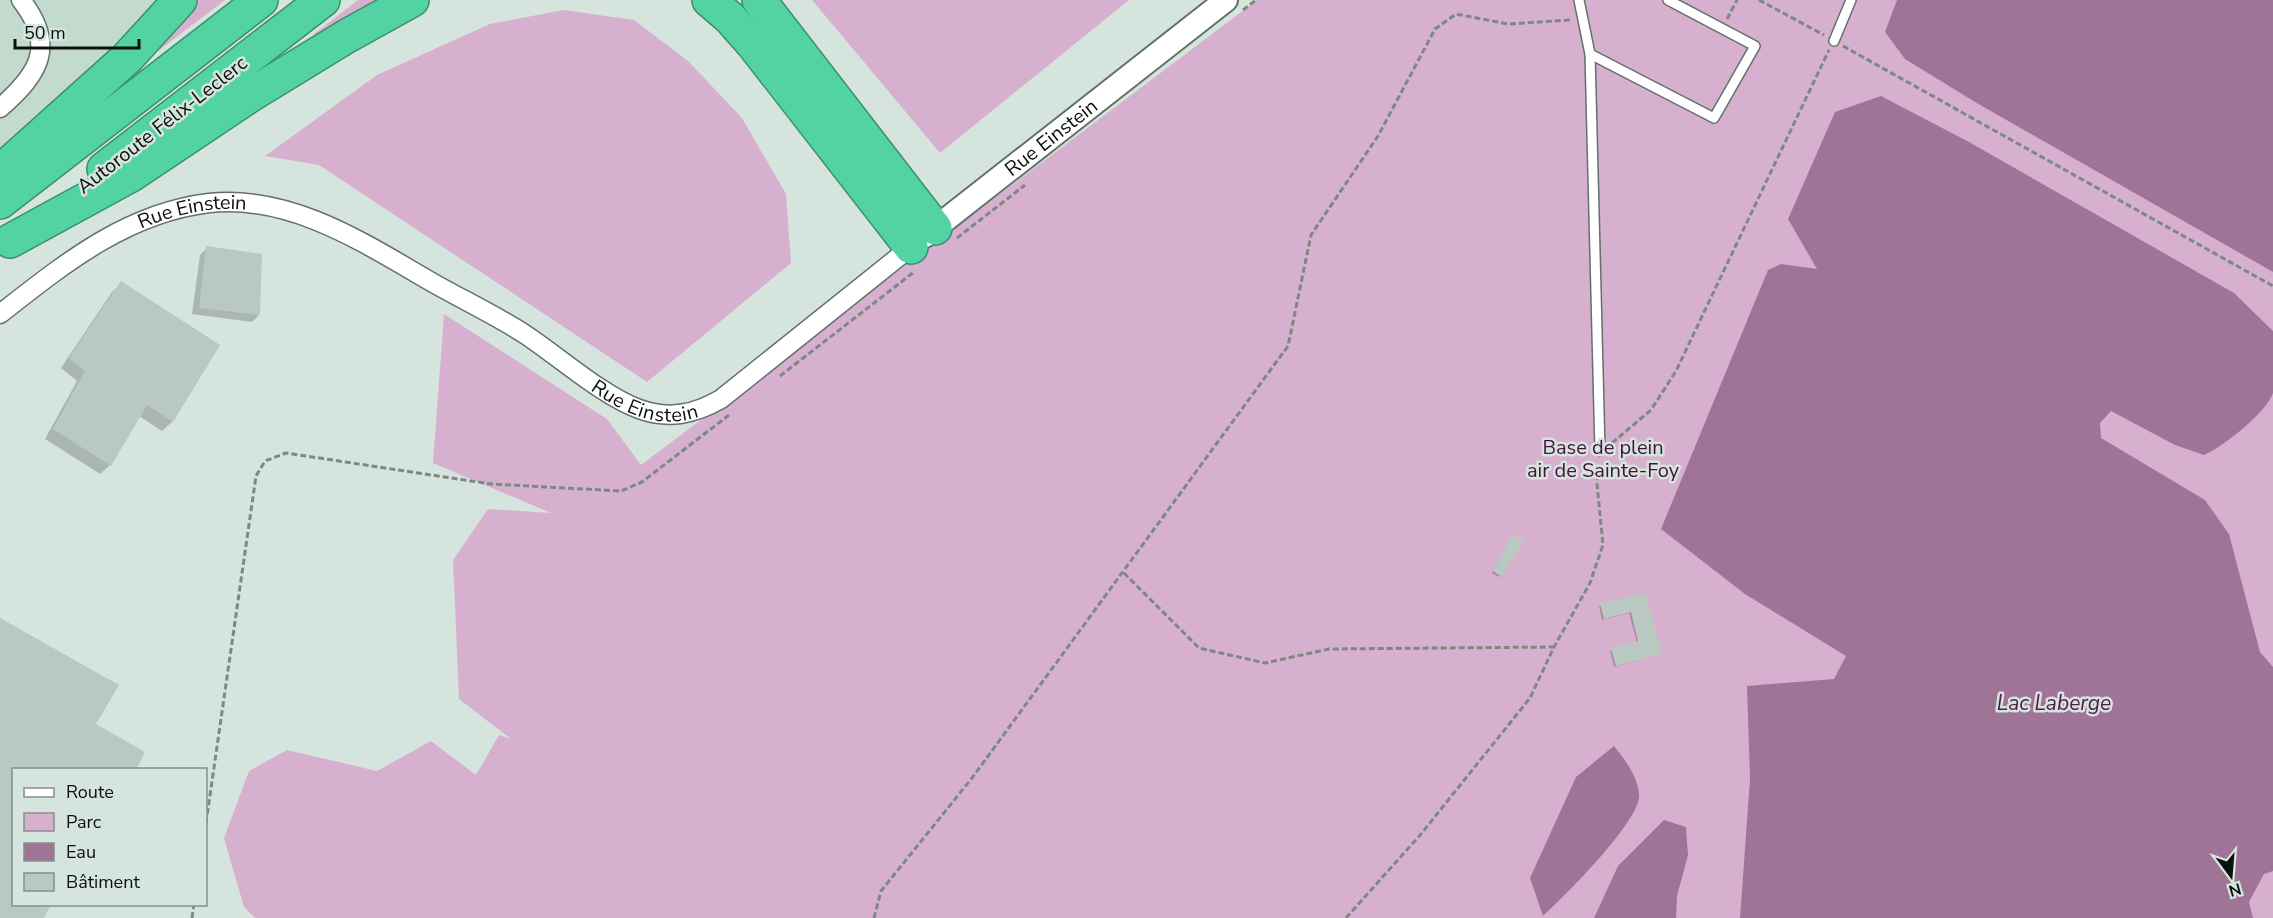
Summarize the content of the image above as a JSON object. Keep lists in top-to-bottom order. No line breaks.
{"streets":{"highway":["Autoroute Félix-Leclerc"],"street":["Rue Einstein"]},"water":["Lac Laberge"],"parks":["Base de plein air de Sainte-Foy"],"legend":["Route","Parc","Eau","Bâtiment"],"scale_bar":"50 m","north":"bottom"}
